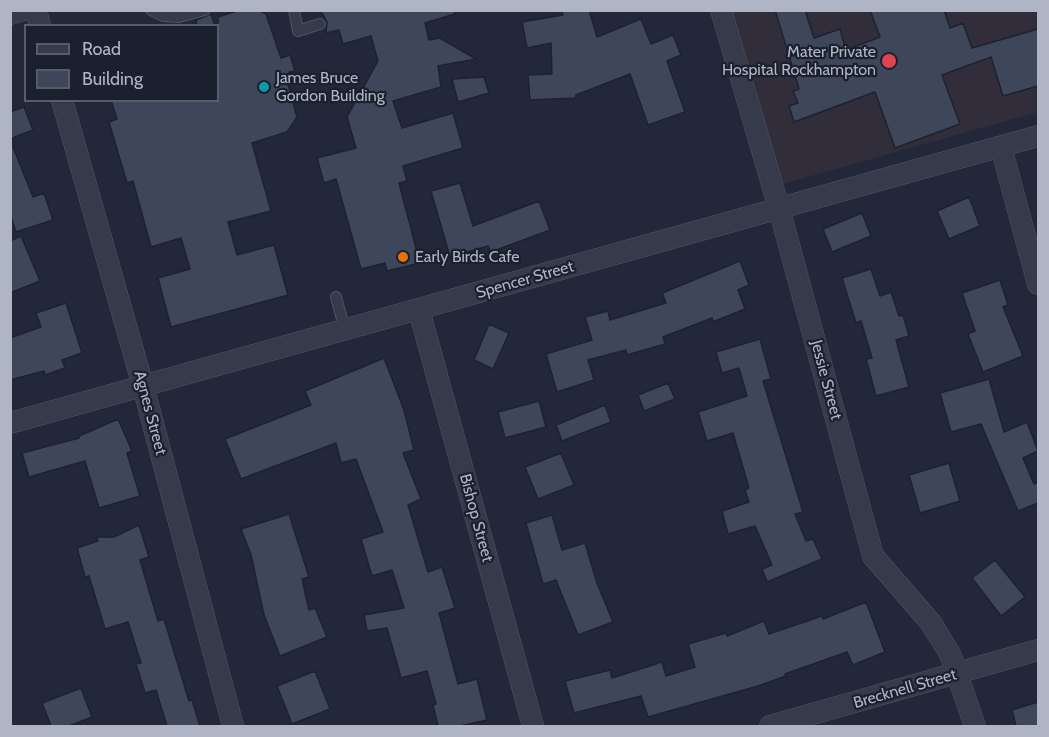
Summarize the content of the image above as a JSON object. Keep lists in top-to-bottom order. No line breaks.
{"streets":{"street":["Spencer Street","Jessie Street","Agnes Street","Bishop Street","Brecknell Street"]},"crossings":[["Spencer Street","Jessie Street"],["Spencer Street","Agnes Street"],["Spencer Street","Bishop Street"],["Jessie Street","Brecknell Street"]],"places":["Mater Private Hospital Rockhampton","James Bruce Gordon Building","Early Birds Cafe"],"legend":["Road","Building"]}
